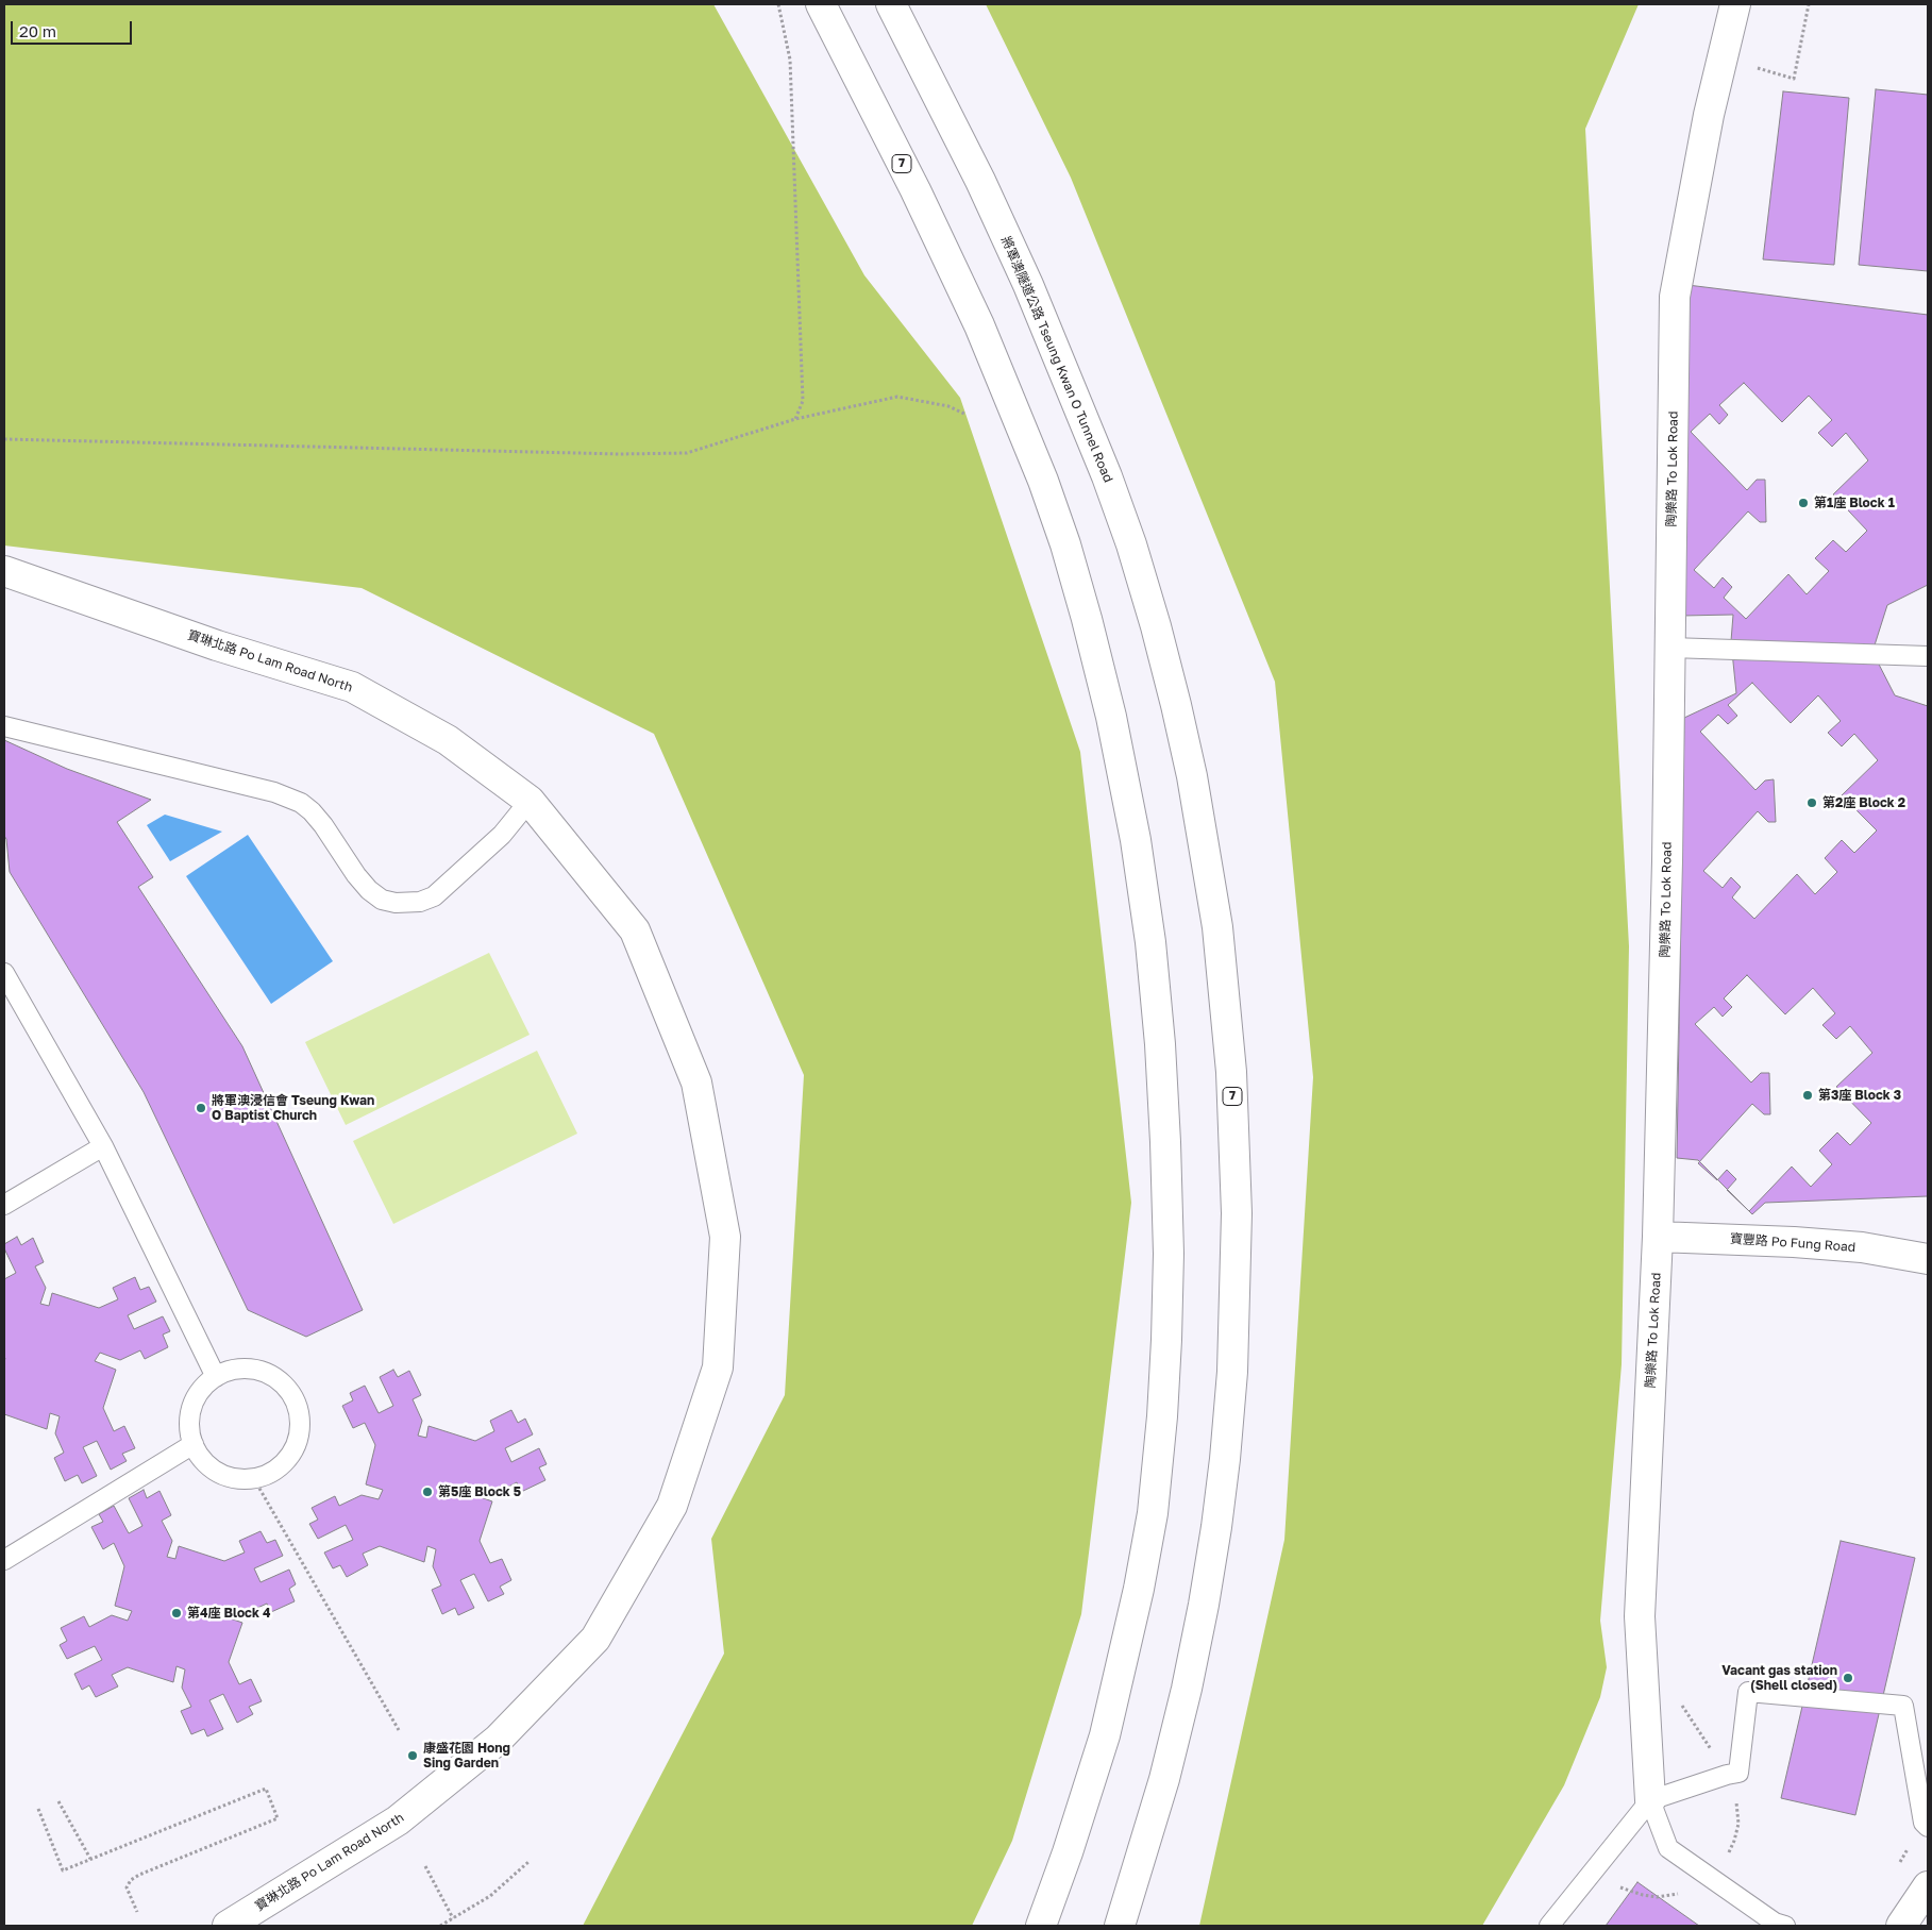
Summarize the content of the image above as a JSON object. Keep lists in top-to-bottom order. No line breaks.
{"streets":{"main road":["7","將軍澳隧道公路 Tseung Kwan O Tunnel Road","陶樂路 To Lok Road","寶琳北路 Po Lam Road North","寶豐路 Po Fung Road"]},"crossings":[["陶樂路 To Lok Road","寶豐路 Po Fung Road"]],"places":["第1座 Block 1","第2座 Block 2","第3座 Block 3","將軍澳浸信會 Tseung Kwan O Baptist Church","第5座 Block 5","第4座 Block 4","Vacant gas station (Shell closed)","康盛花園 Hong Sing Garden"],"scale_bar":"20 m"}
